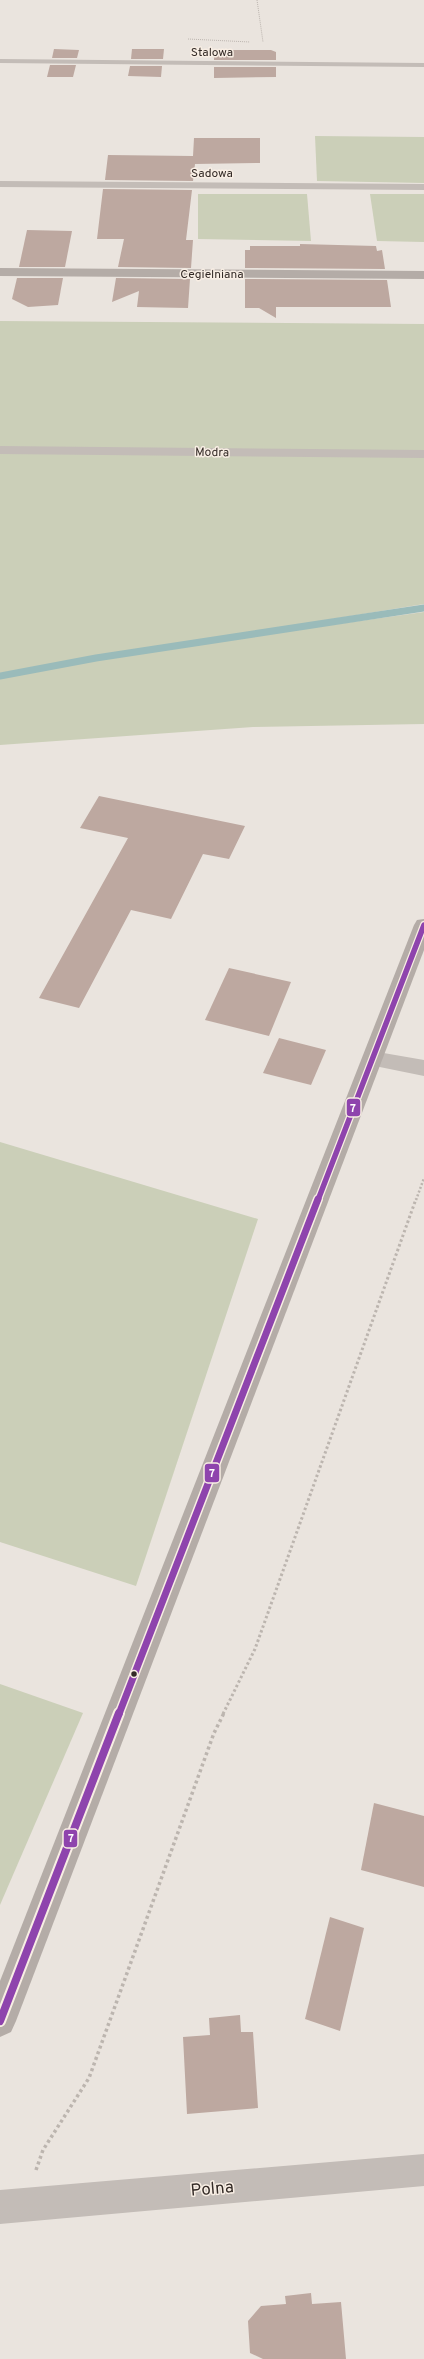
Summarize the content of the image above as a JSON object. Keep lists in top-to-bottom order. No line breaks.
{"streets":{"main road":["Cegielniana"],"street":["Sadowa","Modra","Polna"],"lane":["Stalowa"]},"lines":["transit line 7"]}
